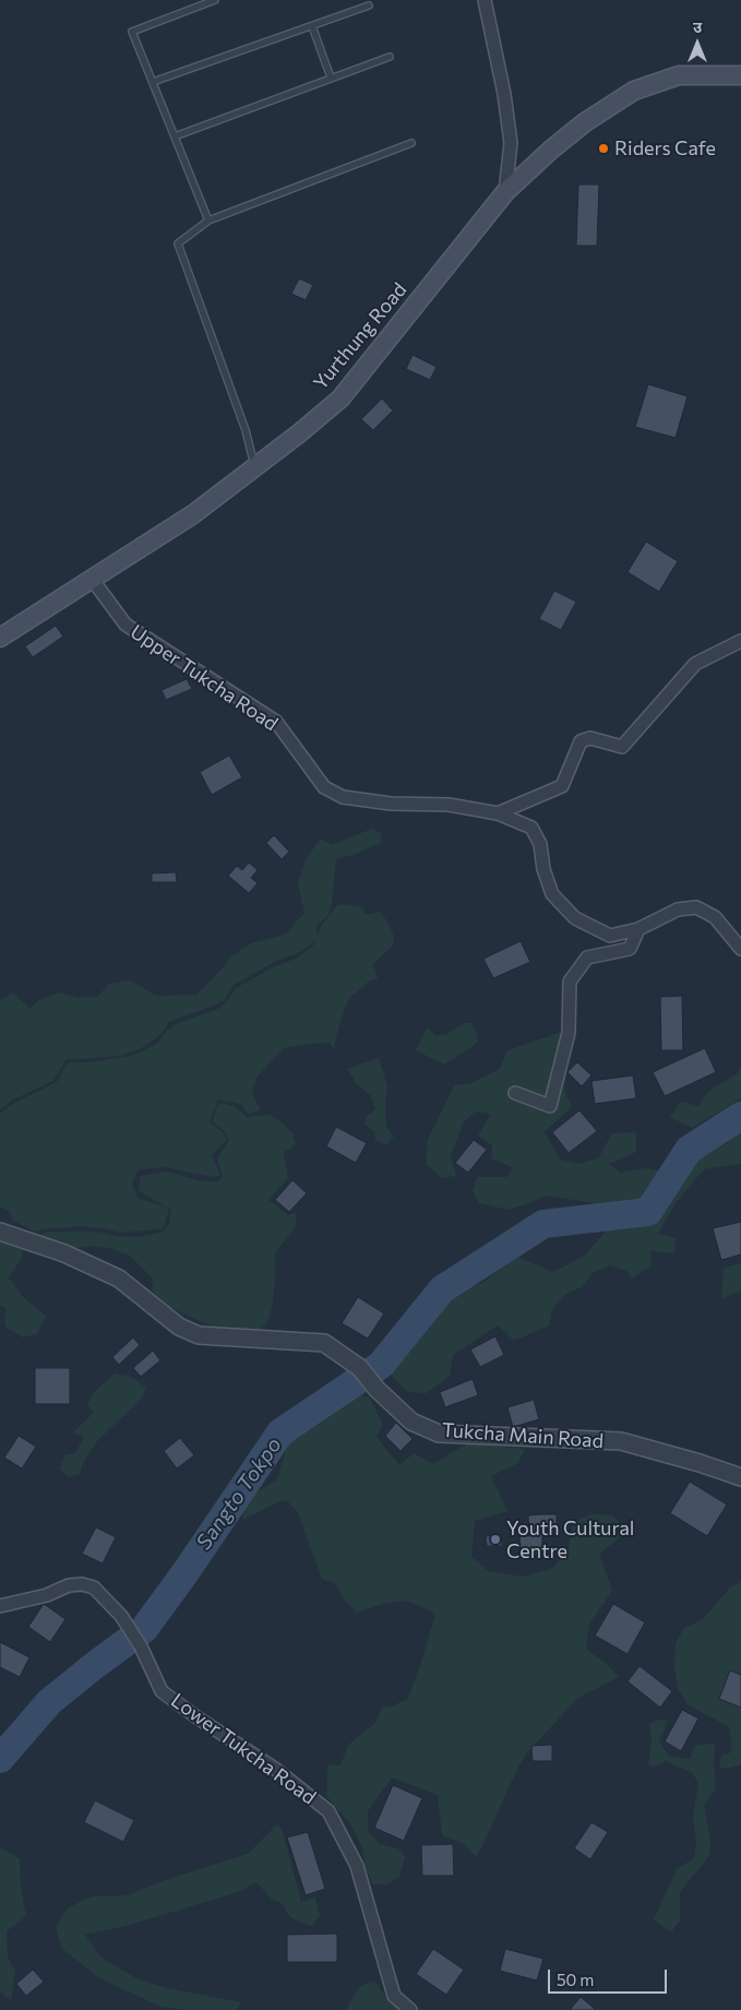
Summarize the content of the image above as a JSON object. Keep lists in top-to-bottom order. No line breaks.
{"streets":{"main road":["Yurthung Road"],"street":["Upper Tukcha Road","Tukcha Main Road","Lower Tukcha Road"]},"crossings":[["Yurthung Road","Upper Tukcha Road"]],"water":["Sangto Tokpo"],"places":["Riders Cafe","Youth Cultural Centre"],"scale_bar":"50 m","north":"top"}
